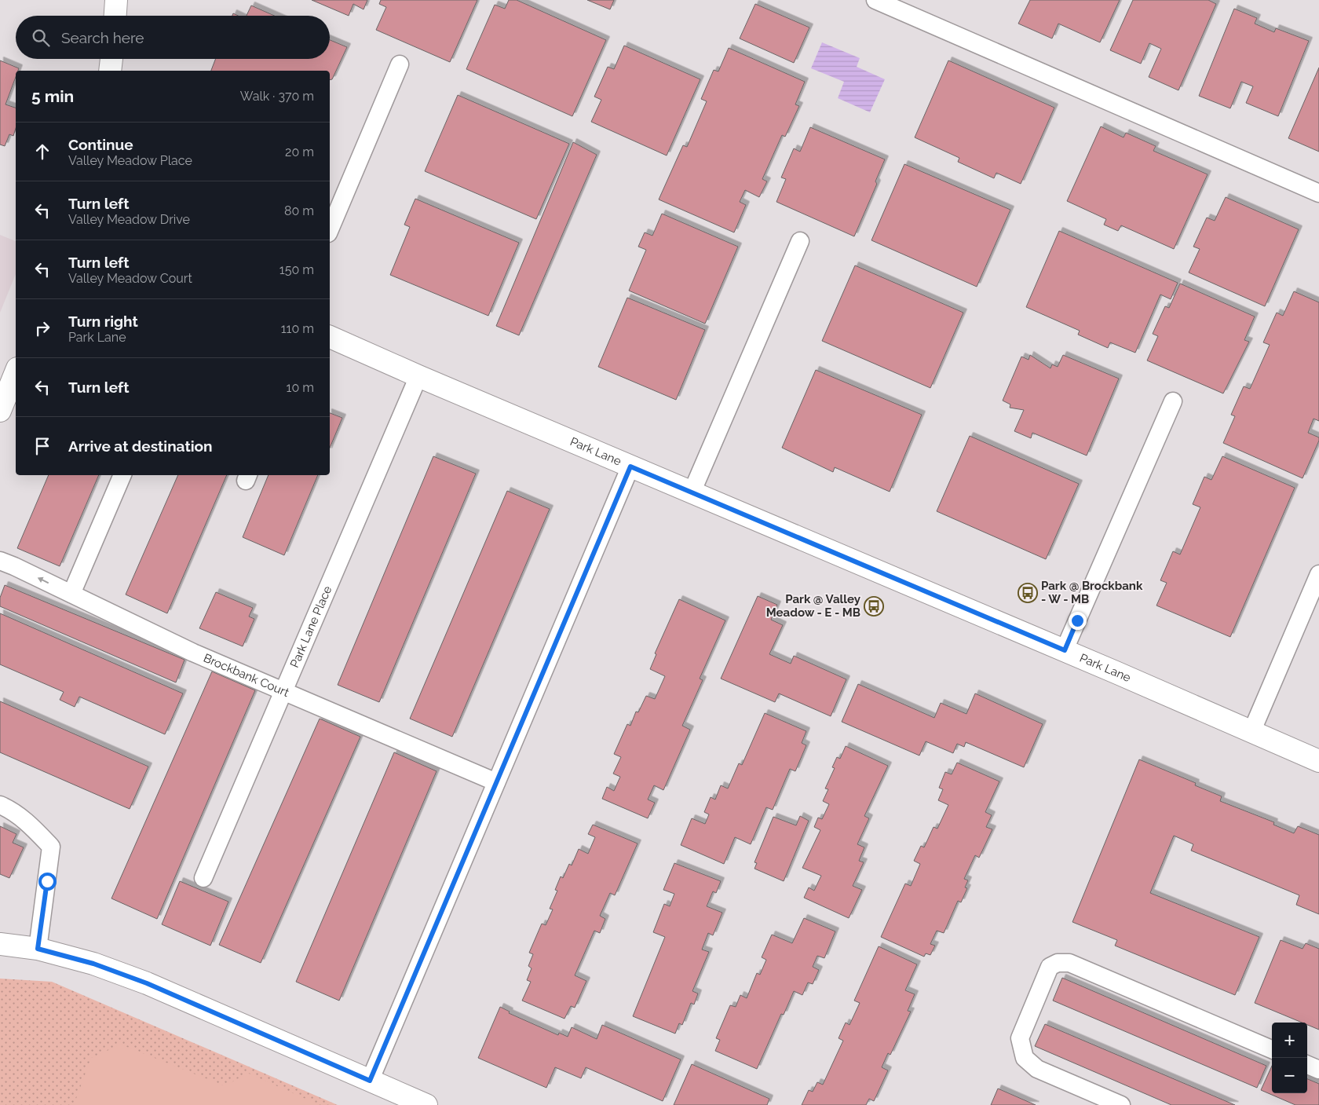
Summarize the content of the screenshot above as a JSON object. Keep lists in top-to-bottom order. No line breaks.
{"streets":{"street":["Park Lane"],"lane":["Park Lane Place","Brockbank Court"]},"crossings":[["Park Lane","Park Lane Place"],["Park Lane Place","Brockbank Court"]],"places":{"bus stop":["Park @ Brockbank - W - MB","Park @ Valley Meadow - E - MB"]},"page":{"search":"Search here","heading":["5 min","Walk · 370 m"],"list":[["Continue","Valley Meadow Place","20 m"],["Turn left","Valley Meadow Drive","80 m"],["Turn left","Valley Meadow Court","150 m"],["Turn right","Park Lane","110 m"],["Turn left","10 m"],"Arrive at destination"],"map_buttons":["+","−"]}}
